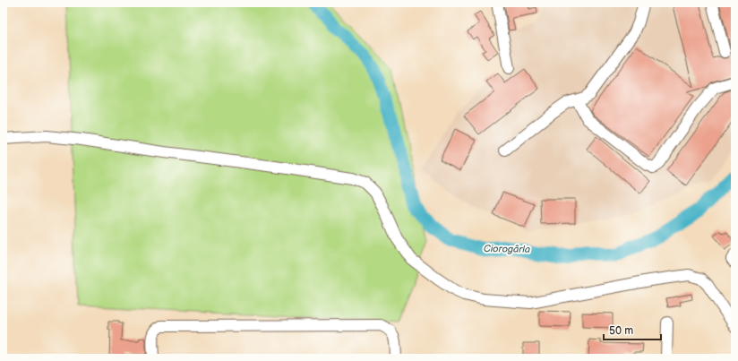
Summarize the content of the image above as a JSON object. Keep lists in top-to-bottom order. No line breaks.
{"water":["Ciorogârla"],"scale_bar":"50 m"}
